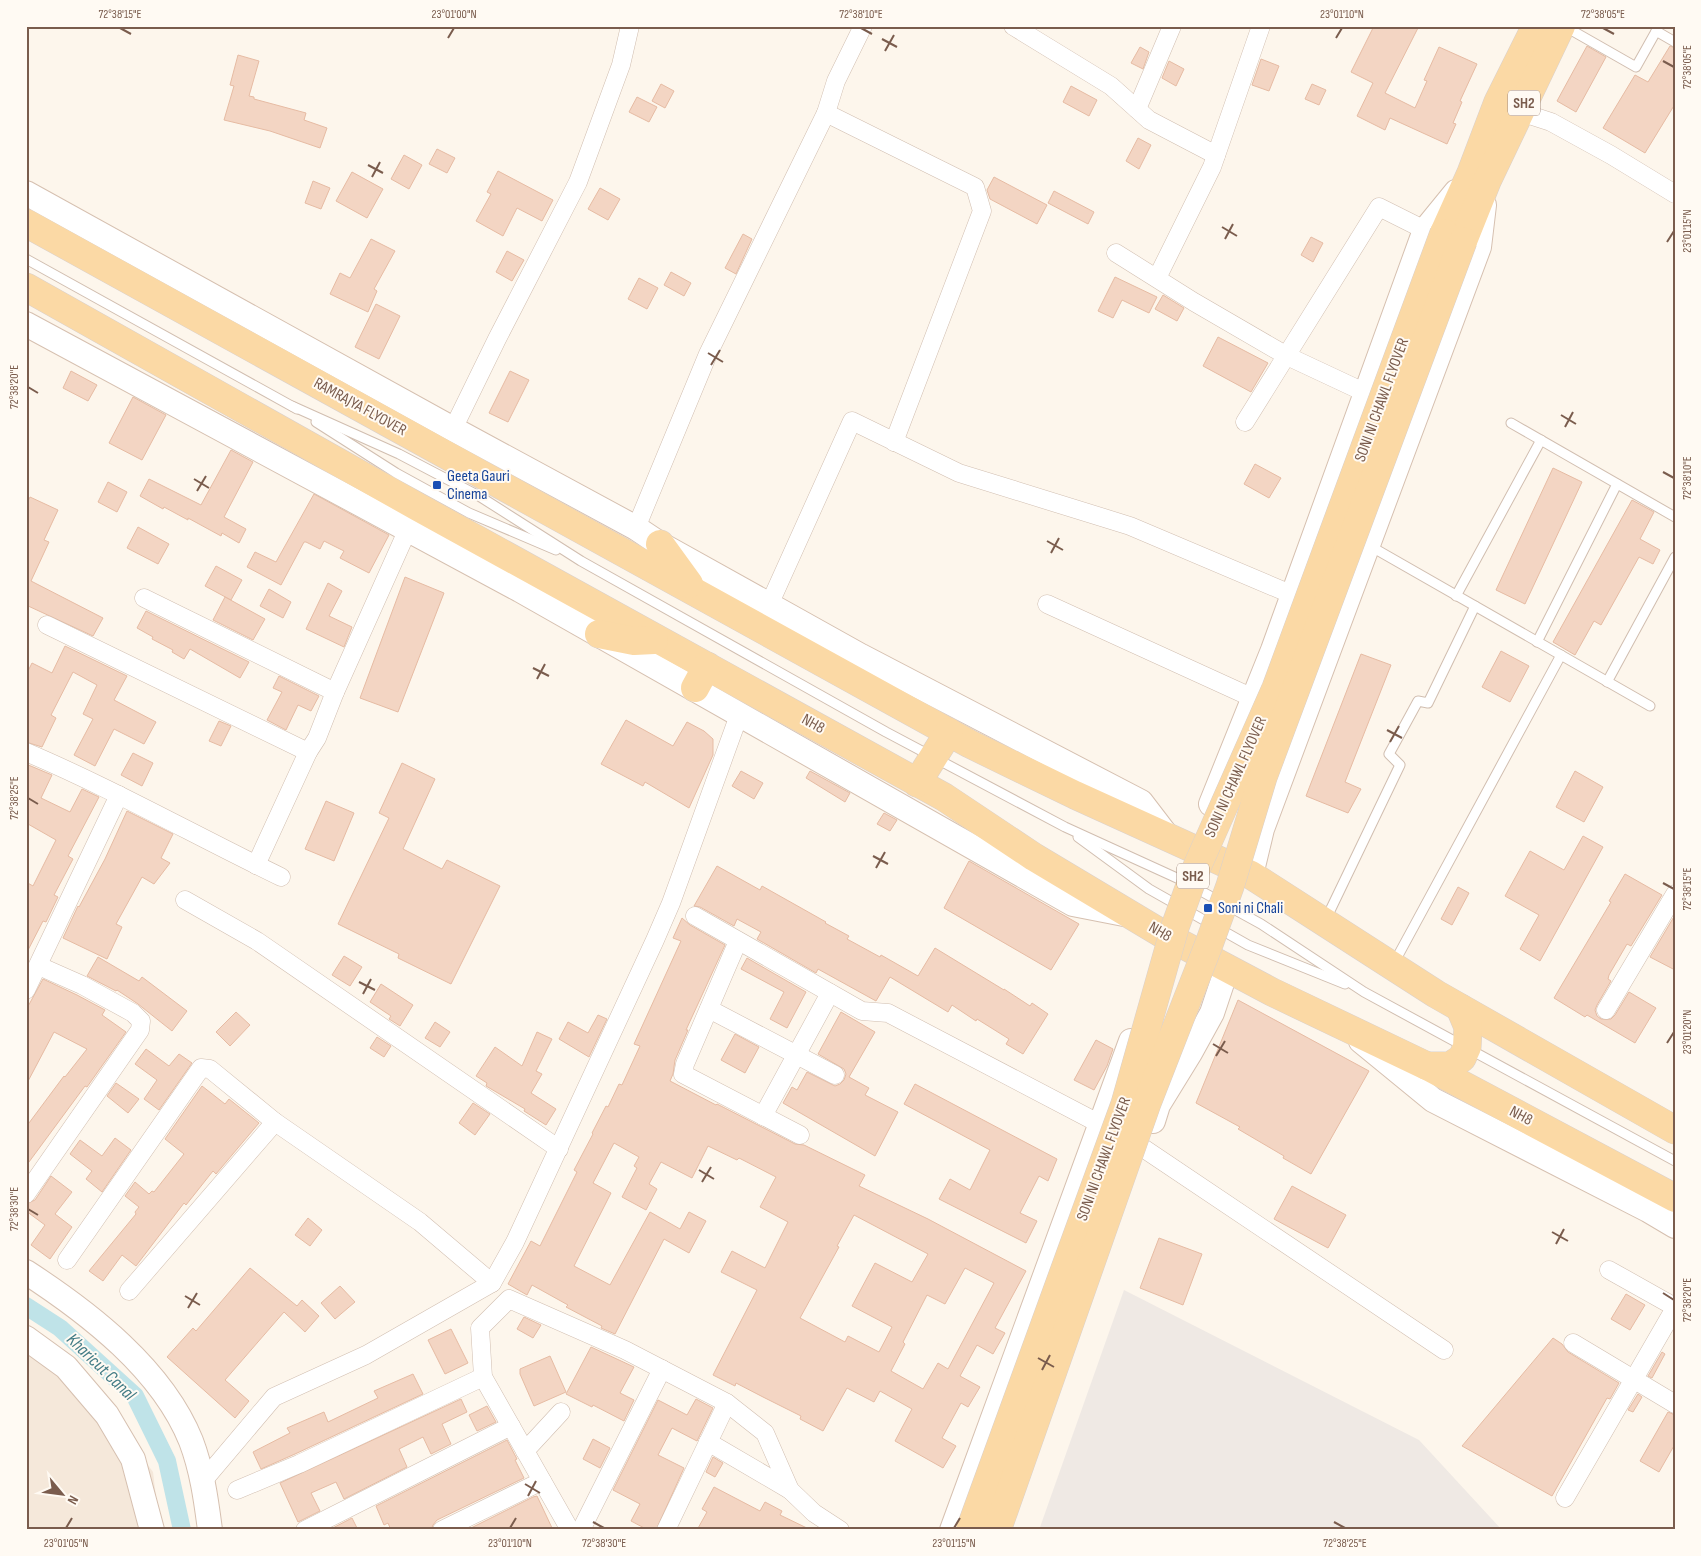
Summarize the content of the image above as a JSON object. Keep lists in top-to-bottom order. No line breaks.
{"streets":{"main road":["SH2","SONI NI CHAWL FLYOVER","RAMRAJYA FLYOVER","NH8"]},"crossings":[["SH2","SONI NI CHAWL FLYOVER"]],"water":["Kharicut Canal"],"places":{"transit":["Geeta Gauri Cinema","Soni ni Chali"]},"north":"bottom right","coordinates":["72°38'15\"E","23°01'00\"N","72°38'10\"E","23°01'10\"N","72°38'05\"E","23°01'15\"N","72°38'20\"E","72°38'25\"E","23°01'20\"N","72°38'30\"E","23°01'05\"N"]}
